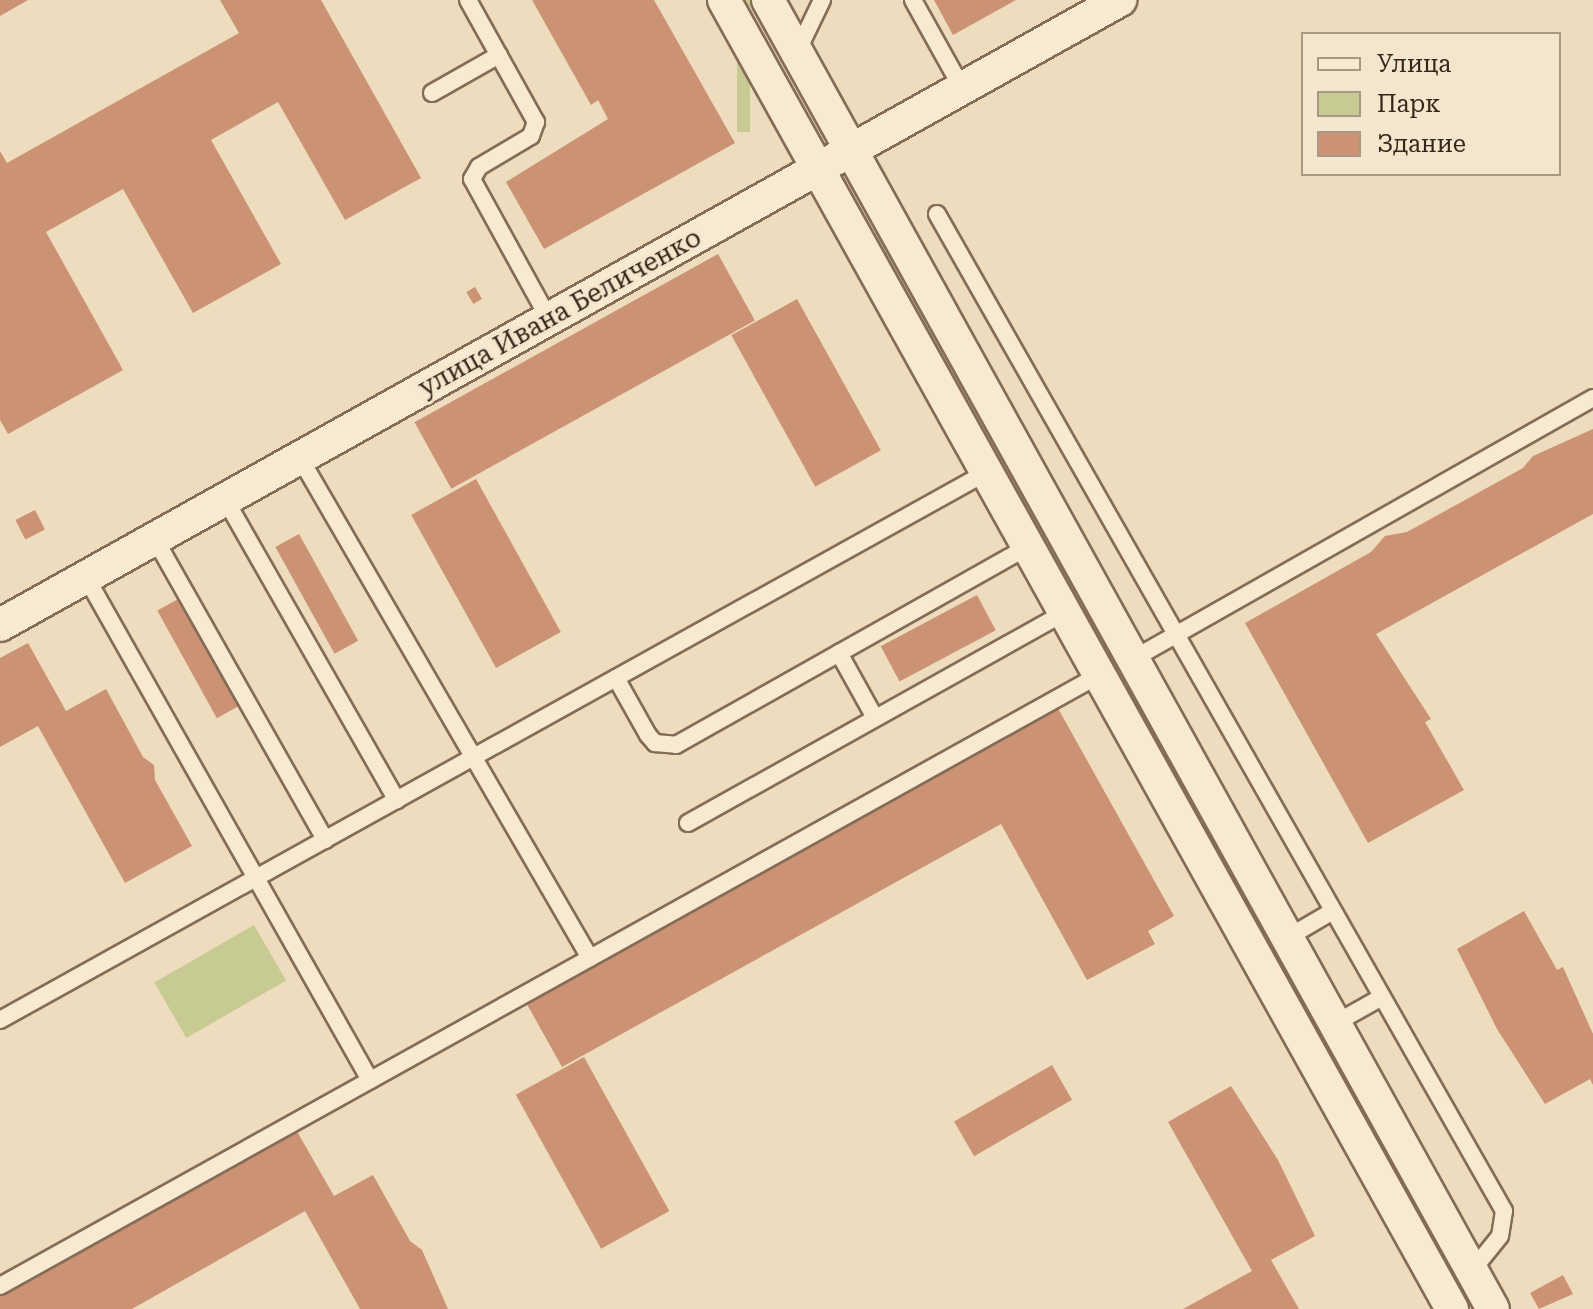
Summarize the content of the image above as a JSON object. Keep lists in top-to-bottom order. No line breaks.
{"streets":{"street":["улица Ивана Беличенко"]},"legend":["Улица","Парк","Здание"]}
